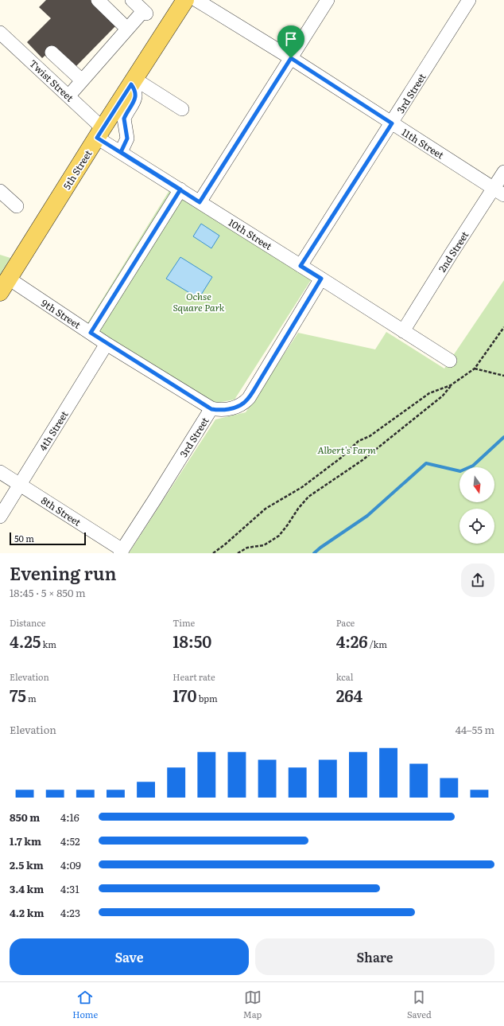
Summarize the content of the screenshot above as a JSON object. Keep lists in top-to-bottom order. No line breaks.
{"streets":{"main road":["5th Street"],"street":["Twist Street","3rd Street","11th Street","10th Street","2nd Street","9th Street","4th Street","8th Street"]},"crossings":[["Twist Street","5th Street"],["Twist Street","10th Street"],["3rd Street","11th Street"],["3rd Street","10th Street"],["3rd Street","9th Street"],["3rd Street","8th Street"],["11th Street","2nd Street"],["5th Street","10th Street"],["5th Street","9th Street"],["10th Street","2nd Street"],["9th Street","4th Street"],["4th Street","8th Street"]],"parks":["Ochse Square Park","Albert's Farm"],"scale_bar":"50 m","north":"bottom","page":{"scale":"50 m","heading":["Evening run","18:45 · 5 × 850 m"],"stats":[["Distance","4.25 km"],["Time","18:50"],["Pace","4:26 /km"],["Elevation","75 m"],["Heart rate","170 bpm"],["kcal","264"]],"chart":["Elevation","44–55 m"],"list":[{"name":"850 m","note":"4:16"},{"name":"1.7 km","note":"4:52"},{"name":"2.5 km","note":"4:09"},{"name":"3.4 km","note":"4:31"},{"name":"4.2 km","note":"4:23"}],"buttons":["Save","Share"],"tabs":["Home","Map","Saved"]}}
